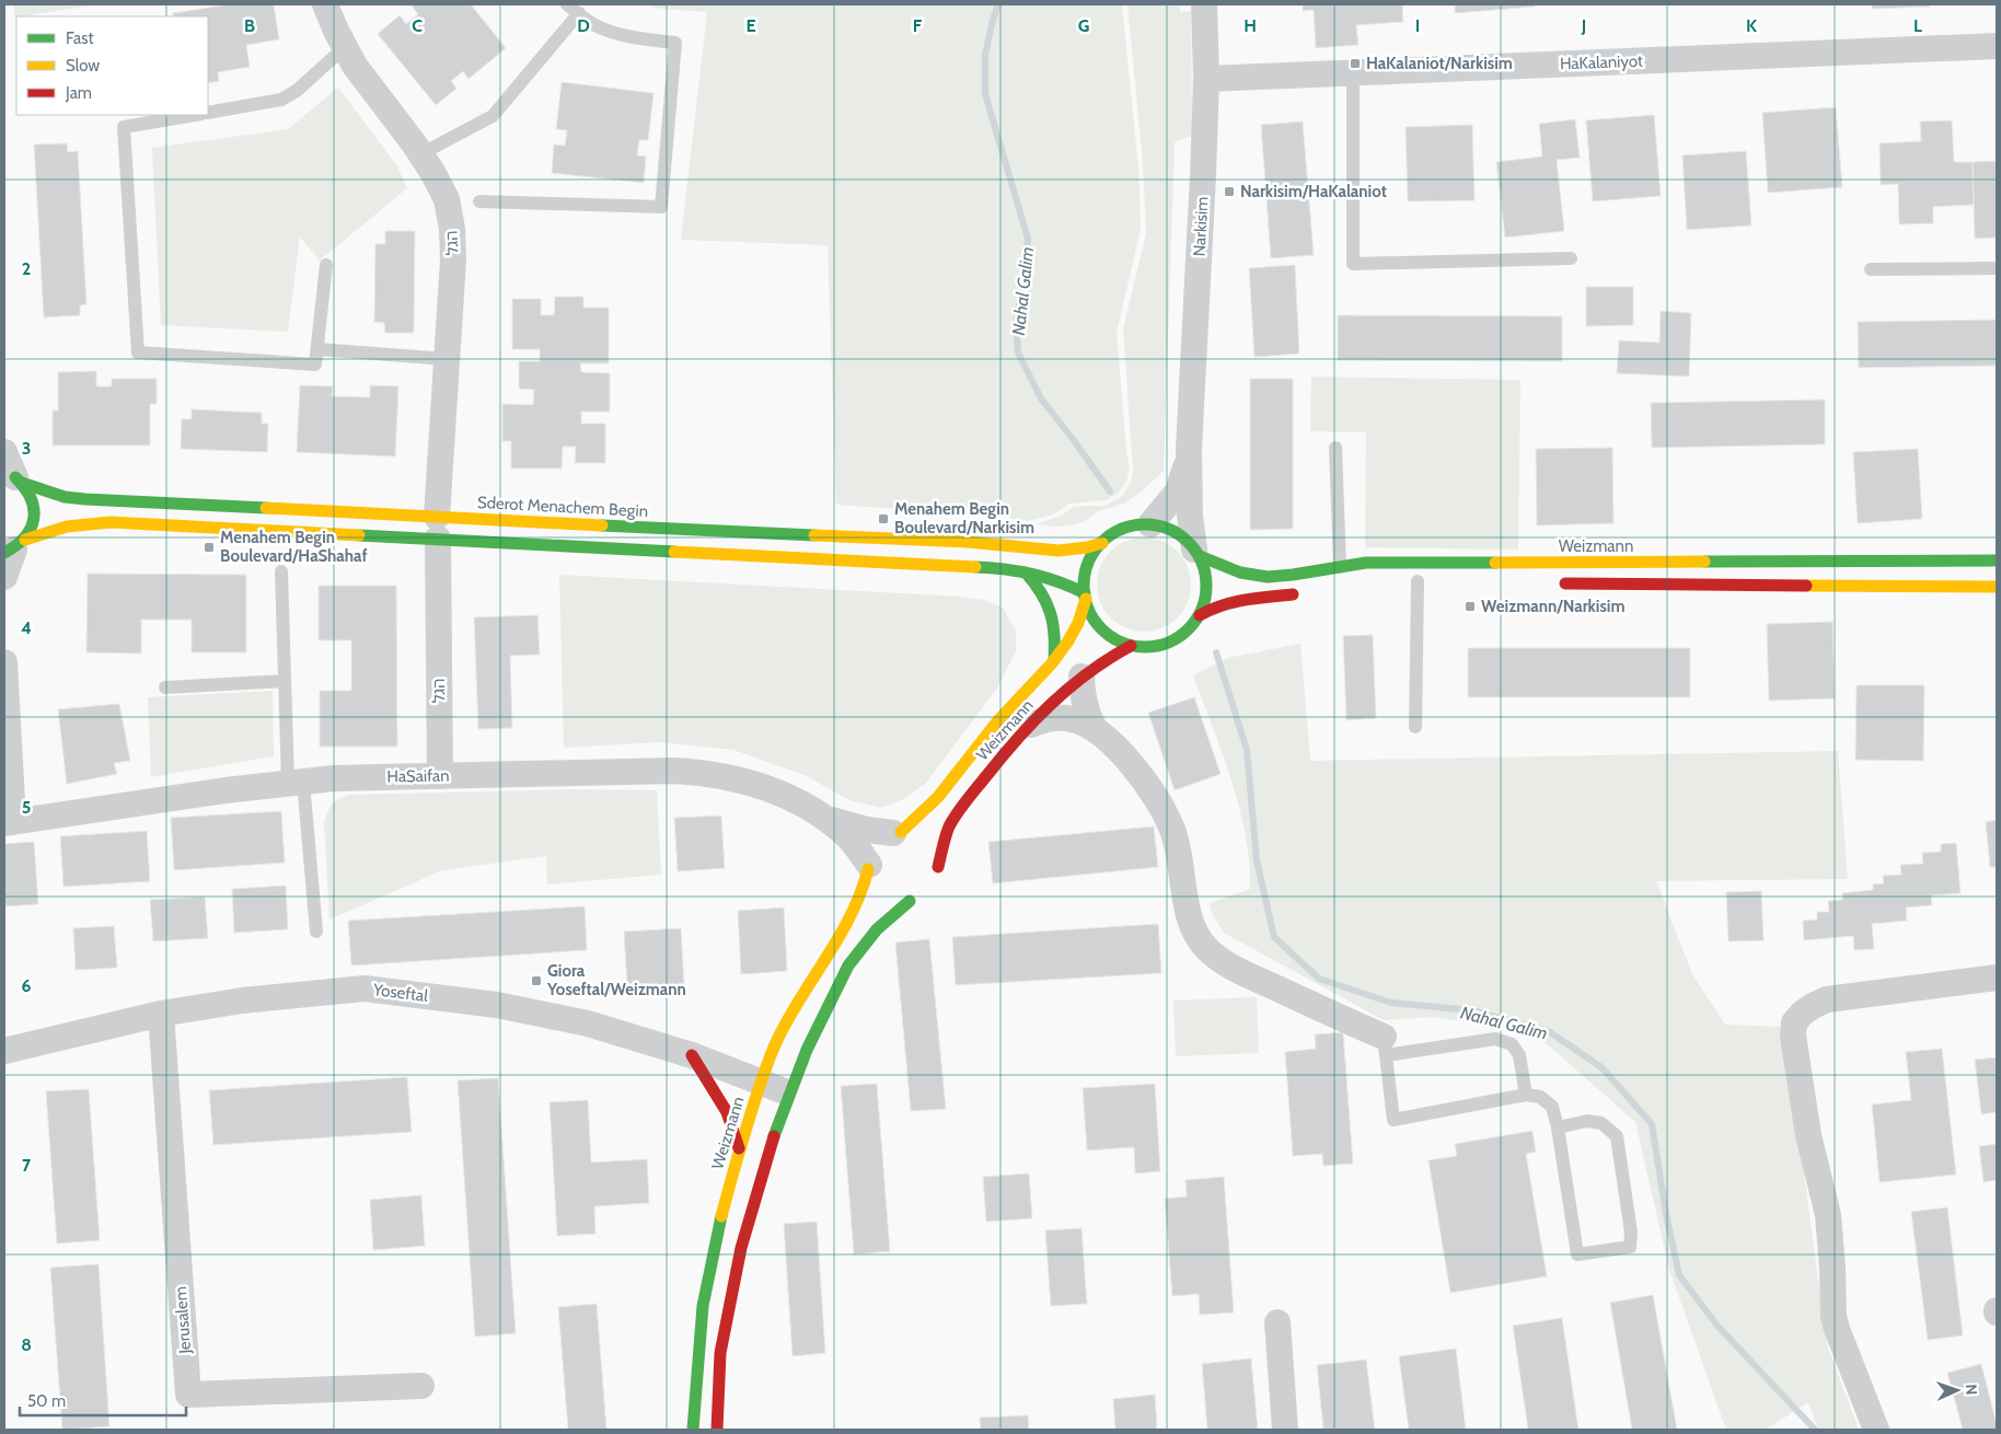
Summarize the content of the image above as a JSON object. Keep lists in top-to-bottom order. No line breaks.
{"streets":{"street":["HaKalaniyot","Narkisim","הגל","Sderot Menachem Begin","Weizmann","HaSaifan","Yoseftal","Jerusalem"]},"crossings":[["HaKalaniyot","Narkisim"],["Narkisim","Sderot Menachem Begin"],["Narkisim","Weizmann"],["הגל","Sderot Menachem Begin"],["הגל","HaSaifan"],["Sderot Menachem Begin","Weizmann"],["Weizmann","HaSaifan"],["Weizmann","Yoseftal"],["Yoseftal","Jerusalem"]],"water":["Nahal Galim"],"places":{"transit":["HaKalaniot/Narkisim","Narkisim/HaKalaniot","Menahem Begin Boulevard/Narkisim","Menahem Begin Boulevard/HaShahaf","Weizmann/Narkisim","Giora Yoseftal/Weizmann"]},"legend":["Fast","Slow","Jam"],"scale_bar":"50 m","north":"right","grid":{"columns":["B","C","D","E","F","G","H","I","J","K","L"],"rows":["2","3","4","5","6","7","8"]}}
